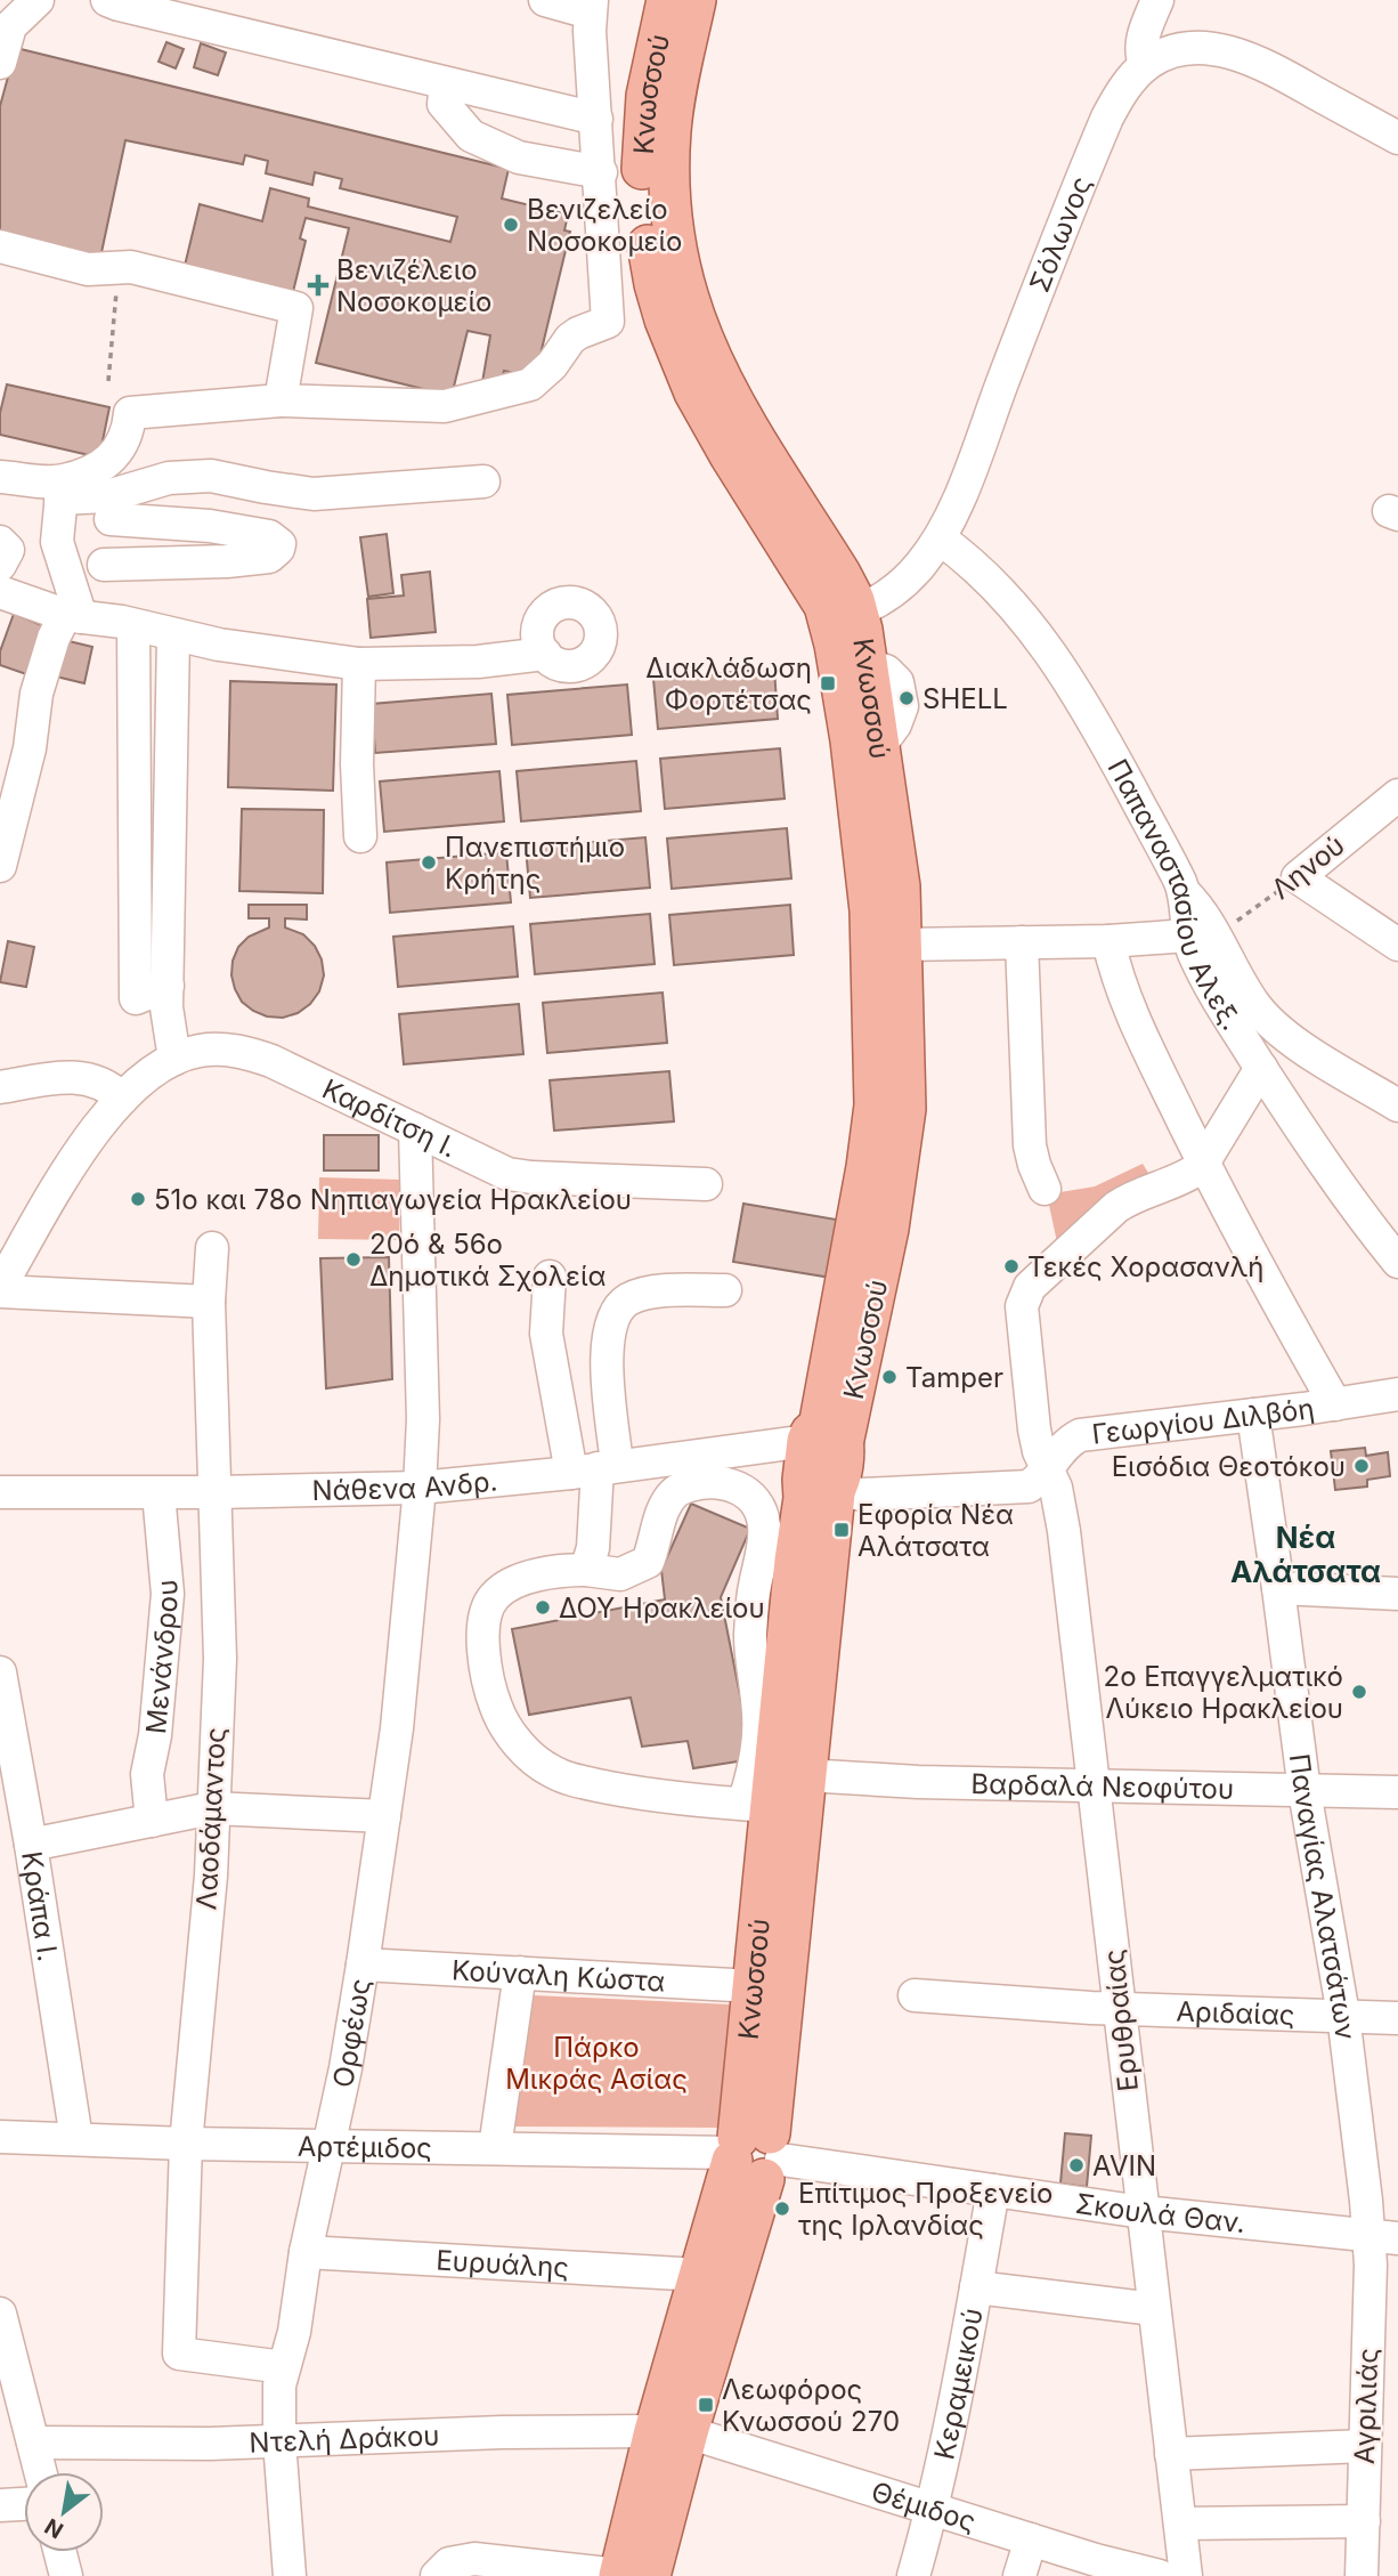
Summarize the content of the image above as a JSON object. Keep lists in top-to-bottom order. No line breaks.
{"streets":{"main road":["Κνωσσού"],"street":["Σόλωνος","Ληνού","Παπαναστασίου Αλεξ.","Καρδίτση Ι.","Γεωργίου Διλβόη","Νάθενα Ανδρ.","Μενάνδρου","Βαρδαλά Νεοφύτου","Λαοδάμαντος","Παναγίας Αλατσάτων","Κράπα Ι.","Κούναλη Κώστα","Αριδαίας","Ερυθραίας","Ορφέως","Αρτέμιδος","Σκουλά Θαν.","Ευρυάλης","Κεραμεικού","Αγριλιάς","Ντελή Δράκου","Θέμιδος"]},"crossings":[["Κνωσσού","Σόλωνος"],["Κνωσσού","Γεωργίου Διλβόη"],["Κνωσσού","Νάθενα Ανδρ."],["Κνωσσού","Βαρδαλά Νεοφύτου"],["Κνωσσού","Κούναλη Κώστα"],["Κνωσσού","Αρτέμιδος"],["Κνωσσού","Σκουλά Θαν."],["Κνωσσού","Ευρυάλης"],["Κνωσσού","Ντελή Δράκου"],["Κνωσσού","Θέμιδος"],["Σόλωνος","Παπαναστασίου Αλεξ."],["Ληνού","Παπαναστασίου Αλεξ."],["Καρδίτση Ι.","Ορφέως"],["Γεωργίου Διλβόη","Παναγίας Αλατσάτων"],["Γεωργίου Διλβόη","Ερυθραίας"],["Νάθενα Ανδρ.","Μενάνδρου"],["Νάθενα Ανδρ.","Λαοδάμαντος"],["Νάθενα Ανδρ.","Ορφέως"],["Βαρδαλά Νεοφύτου","Παναγίας Αλατσάτων"],["Βαρδαλά Νεοφύτου","Ερυθραίας"],["Λαοδάμαντος","Αρτέμιδος"],["Παναγίας Αλατσάτων","Αριδαίας"],["Παναγίας Αλατσάτων","Σκουλά Θαν."],["Παναγίας Αλατσάτων","Αγριλιάς"],["Κράπα Ι.","Αρτέμιδος"],["Κούναλη Κώστα","Ορφέως"],["Αριδαίας","Ερυθραίας"],["Ερυθραίας","Σκουλά Θαν."],["Ορφέως","Αρτέμιδος"],["Ορφέως","Ευρυάλης"],["Ορφέως","Ντελή Δράκου"],["Αρτέμιδος","Σκουλά Θαν."],["Σκουλά Θαν.","Κεραμεικού"],["Σκουλά Θαν.","Αγριλιάς"],["Κεραμεικού","Θέμιδος"],["Ντελή Δράκου","Θέμιδος"]],"districts":["Νέα Αλάτσατα"],"parks":["Πάρκο Μικράς Ασίας"],"places":{"other":["Βενιζελείο Νοσοκομείο","SHELL","Πανεπιστήμιο Κρήτης","51ο και 78ο Νηπιαγωγεία Ηρακλείου","20ό & 56ο Δημοτικά Σχολεία","Τεκές Χορασανλή","Tamper","Εισόδια Θεοτόκου","ΔΟΥ Ηρακλείου","2ο Επαγγελματικό Λύκειο Ηρακλείου","AVIN","Επίτιμος Προξενείο της Ιρλανδίας"],"health":["Βενιζέλειο Νοσοκομείο"],"transit":["Διακλάδωση Φορτέτσας","Εφορία Νέα Αλάτσατα","Λεωφόρος Κνωσσού 270"]},"north":"bottom left"}
